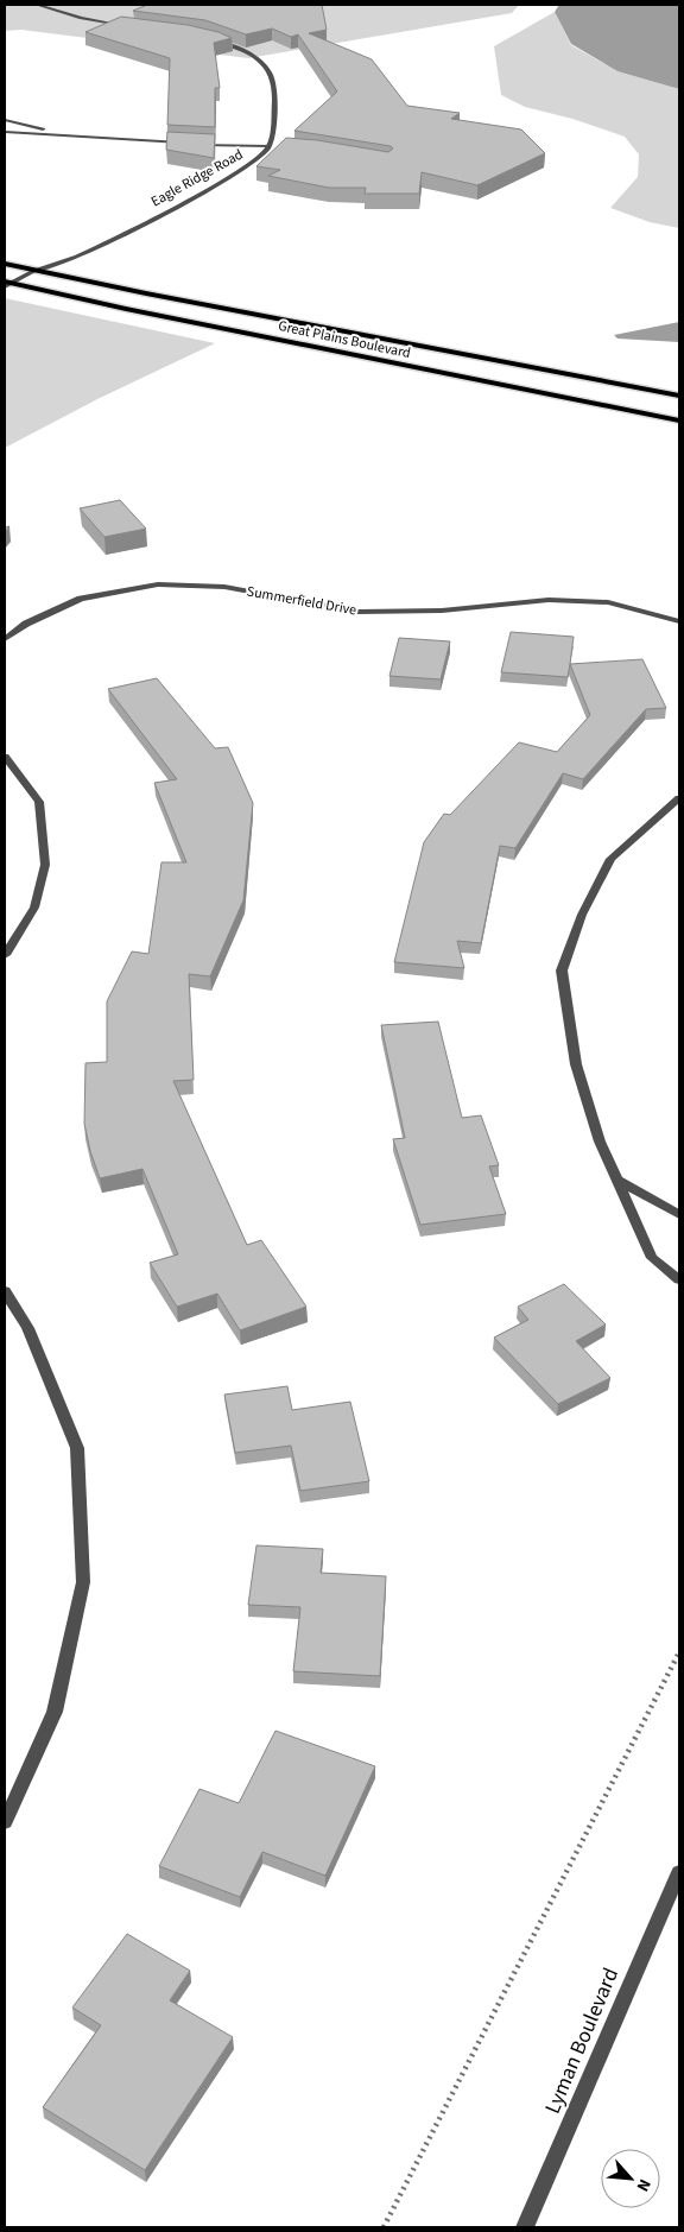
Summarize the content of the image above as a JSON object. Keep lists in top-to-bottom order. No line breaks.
{"streets":{"main road":["Great Plains Boulevard"],"street":["Eagle Ridge Road","Summerfield Drive","Lyman Boulevard"]},"crossings":[["Eagle Ridge Road","Great Plains Boulevard"]],"north":"bottom right"}
